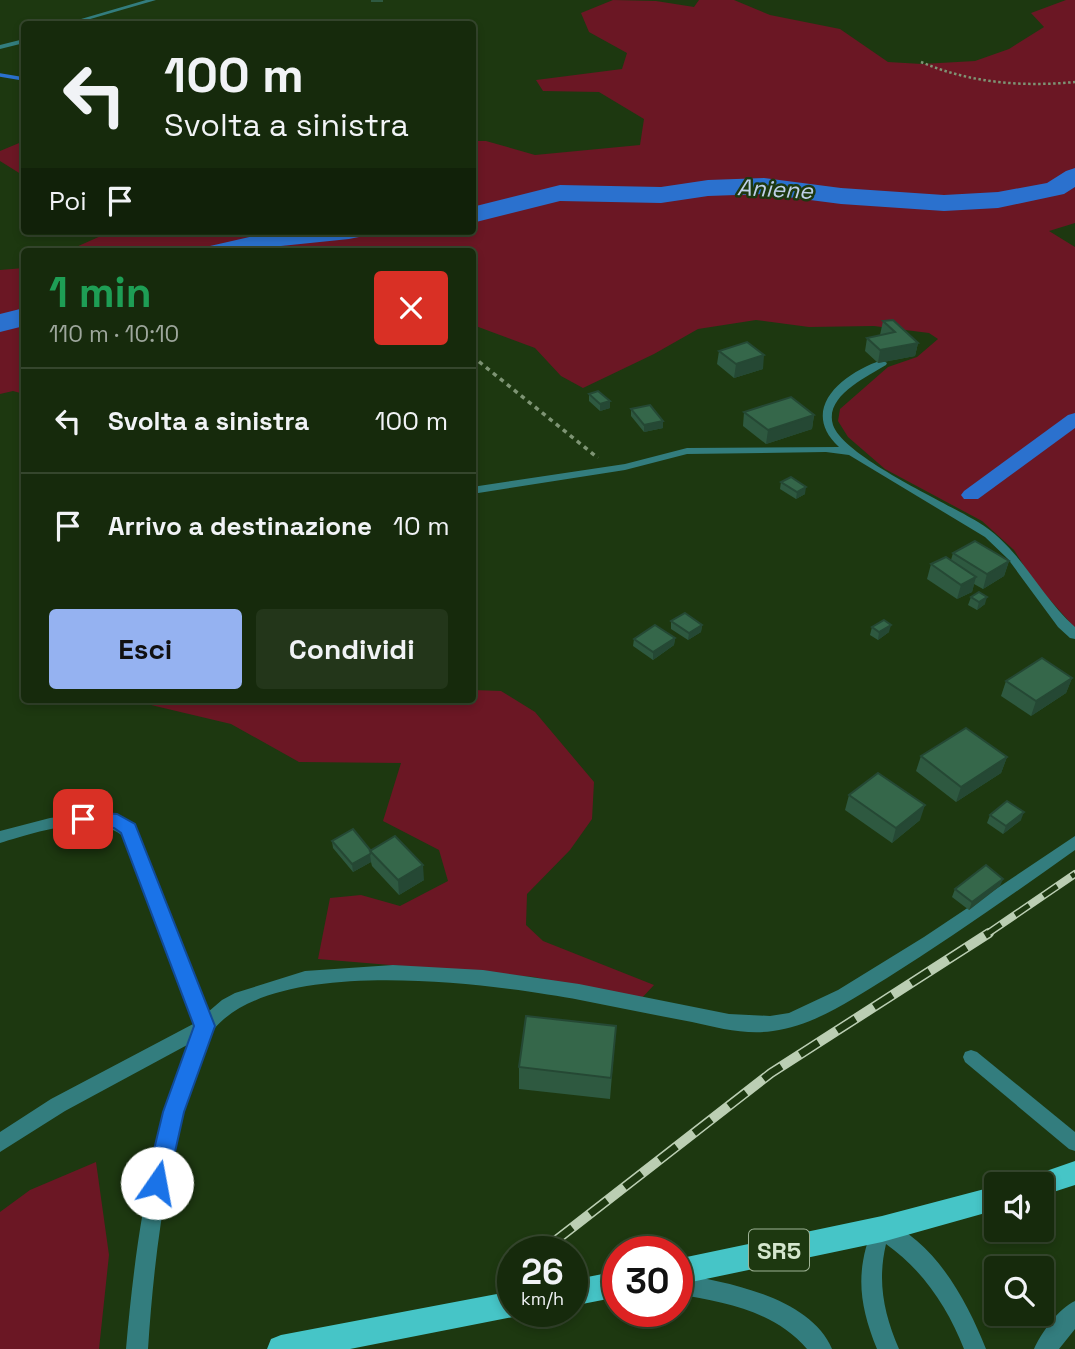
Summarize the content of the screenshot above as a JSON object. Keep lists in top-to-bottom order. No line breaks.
{"streets":{"main road":["SR5"]},"water":["Aniene"],"page":{"turn":["100 m","Svolta a sinistra"],"then":"Poi","heading":["1 min","110 m · 10:10"],"list":[{"name":"Svolta a sinistra","value":"100 m"},{"name":"Arrivo a destinazione","value":"10 m"}],"buttons":["Esci","Condividi"],"speed":"26 km/h","limit":"30"}}
